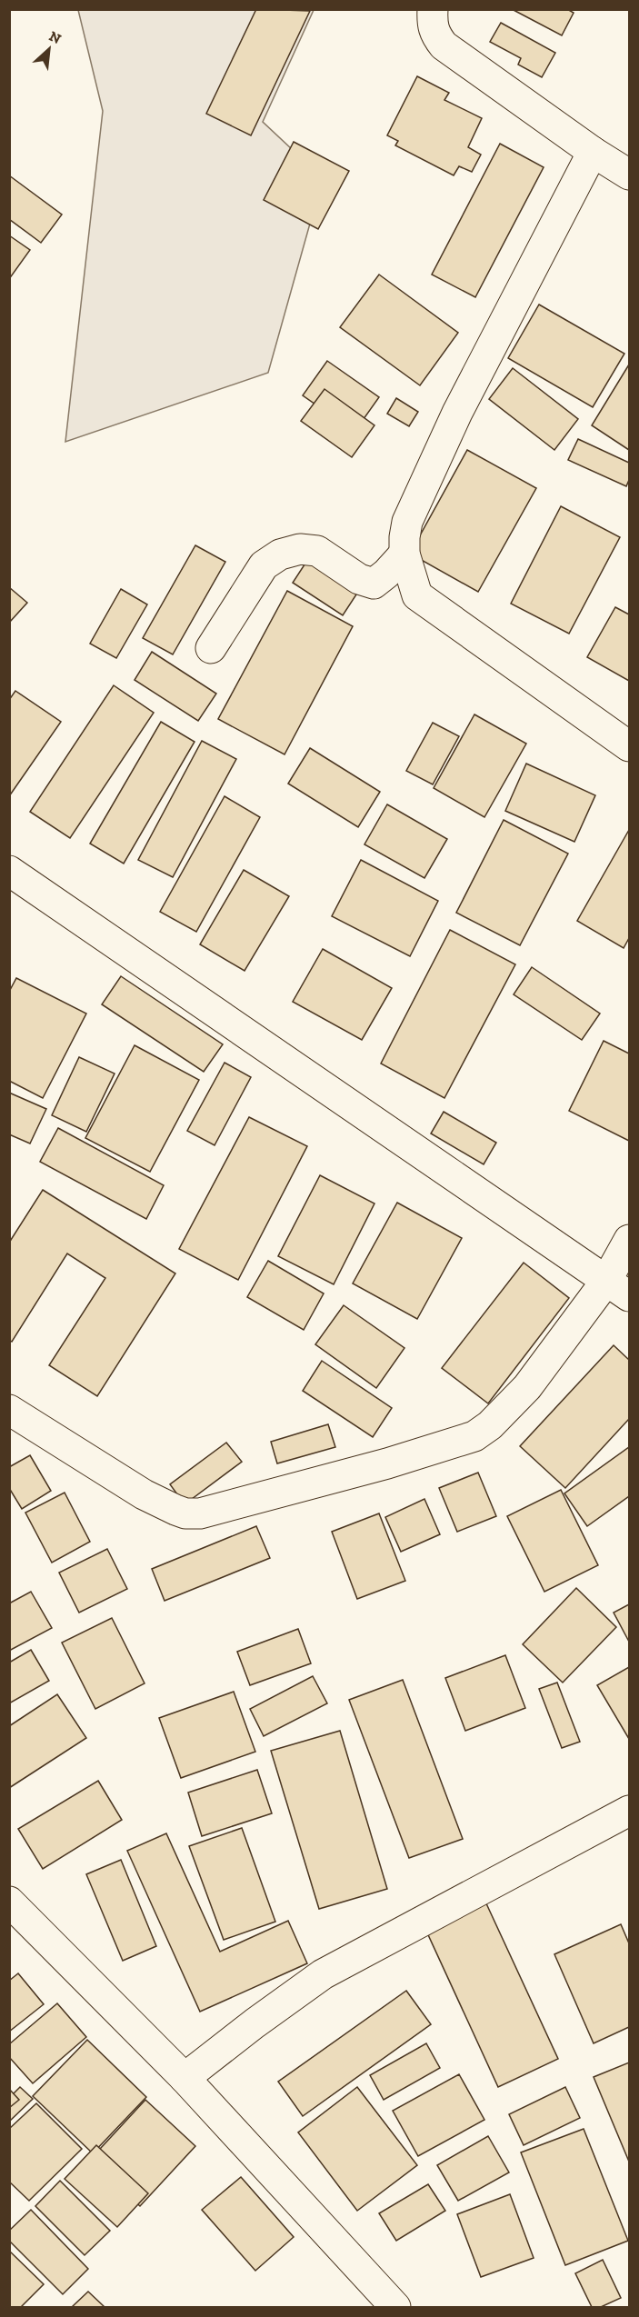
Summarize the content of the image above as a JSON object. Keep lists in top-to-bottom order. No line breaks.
{"north":"top right"}
